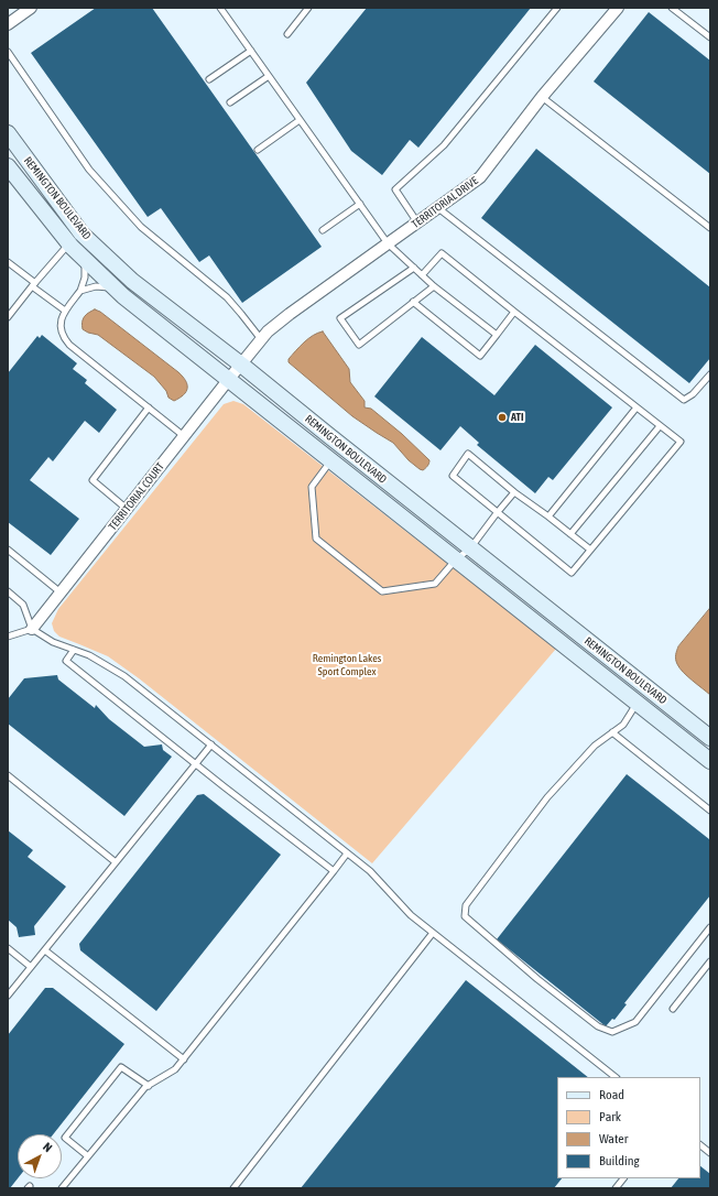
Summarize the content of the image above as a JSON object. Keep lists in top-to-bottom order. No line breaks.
{"streets":{"street":["REMINGTON BOULEVARD","TERRITORIAL DRIVE","TERRITORIAL COURT"]},"crossings":[["REMINGTON BOULEVARD","TERRITORIAL DRIVE"],["REMINGTON BOULEVARD","TERRITORIAL COURT"],["TERRITORIAL DRIVE","TERRITORIAL COURT"]],"parks":["Remington Lakes Sport Complex"],"places":["ATI"],"legend":["Road","Park","Water","Building"],"north":"top right"}
